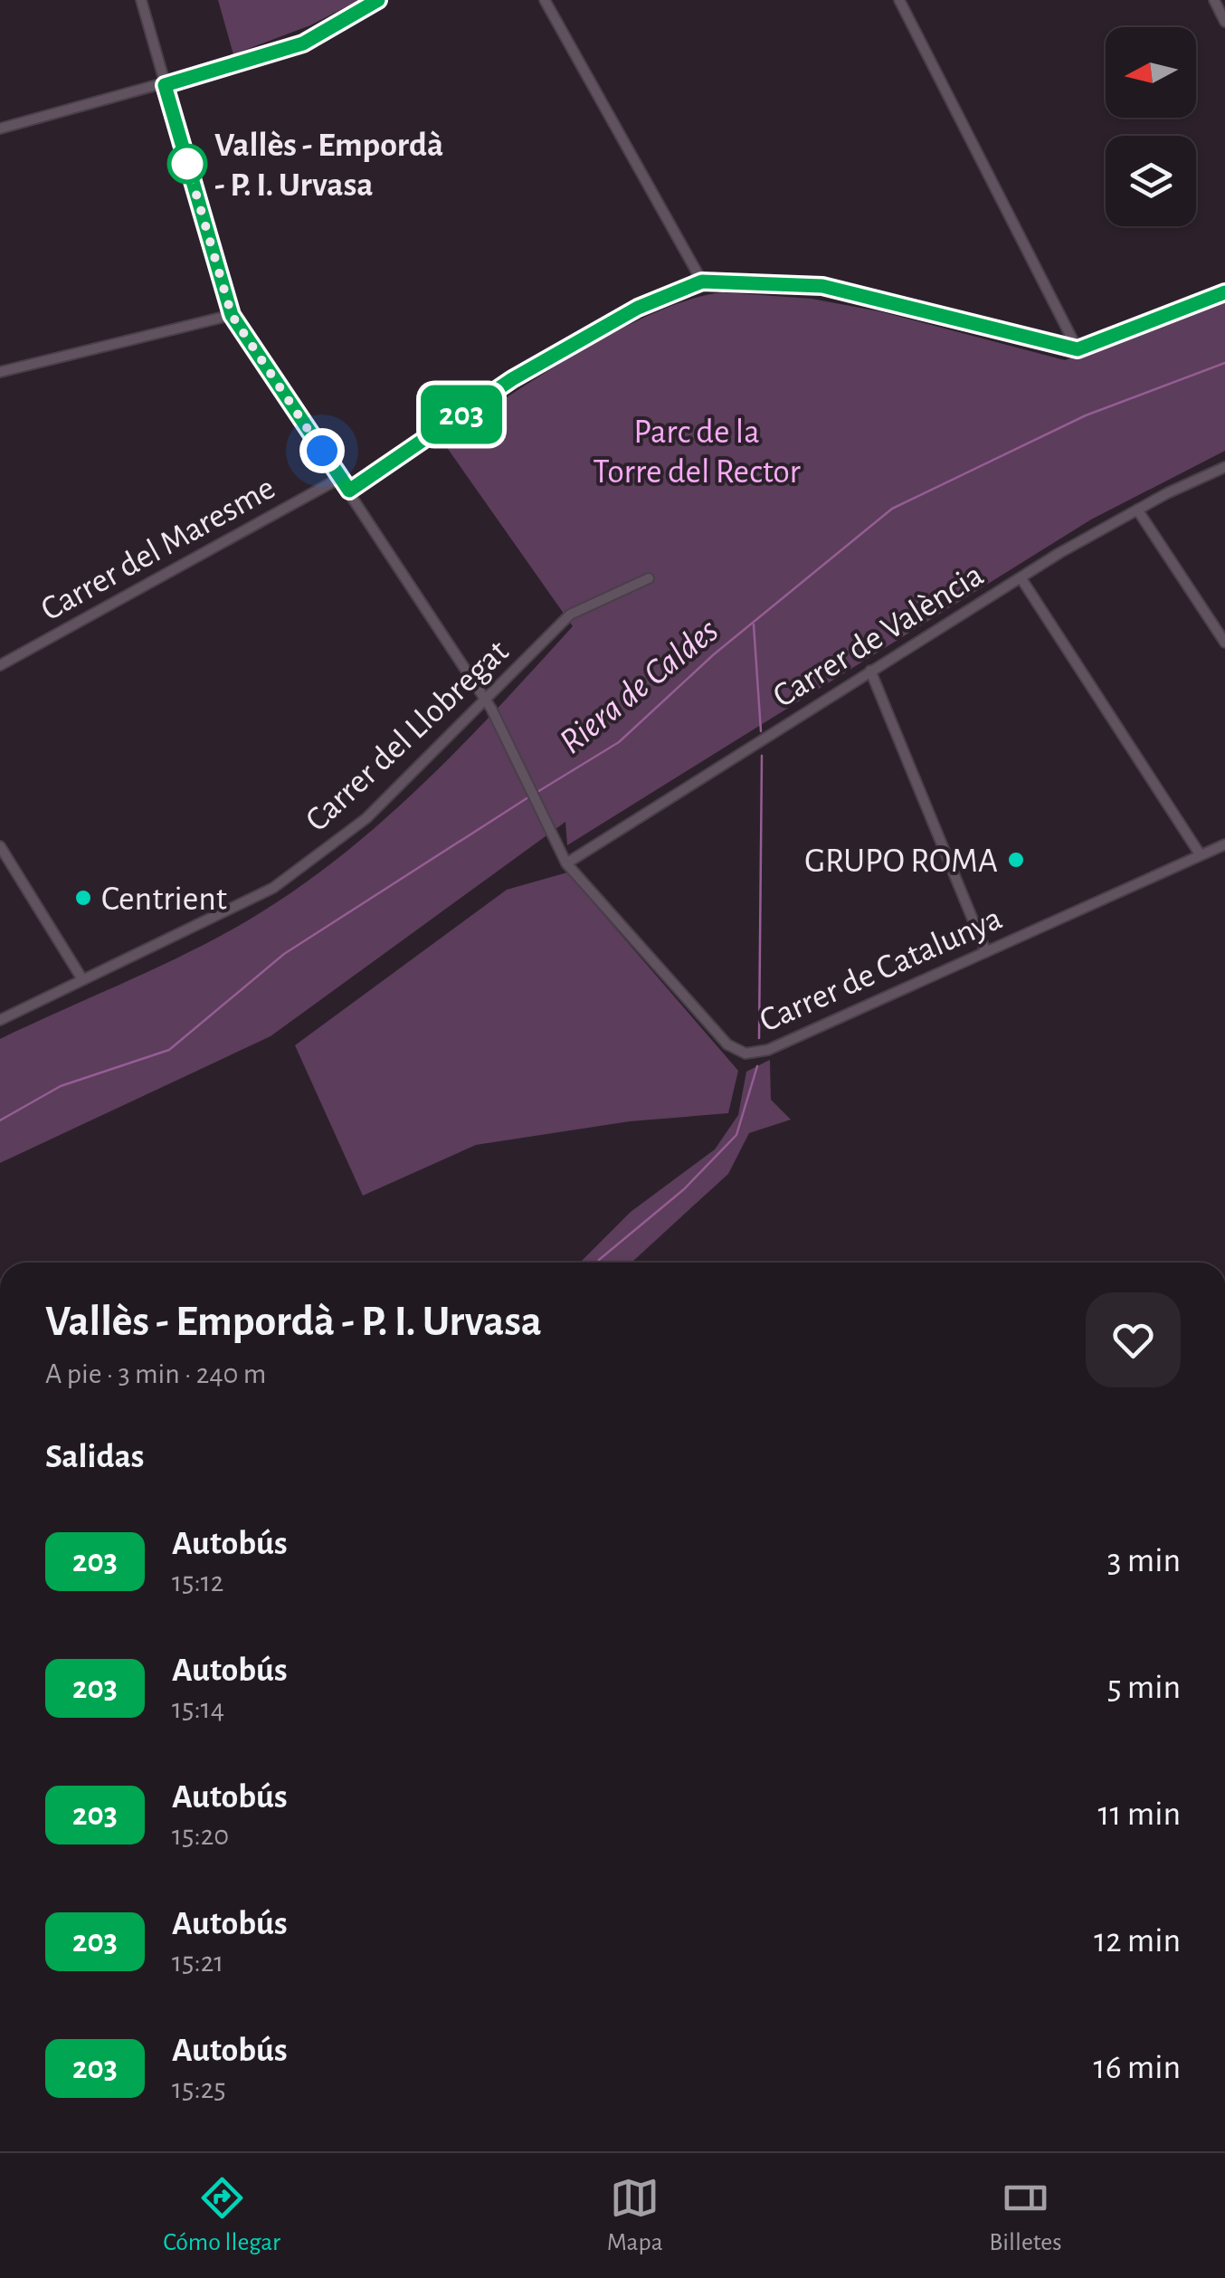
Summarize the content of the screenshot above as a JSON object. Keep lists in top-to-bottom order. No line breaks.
{"streets":{"street":["Carrer del Maresme","Carrer de València","Carrer del Llobregat","Carrer de Catalunya"]},"crossings":[["Carrer del Maresme","Carrer de Catalunya"],["Carrer de València","Carrer de Catalunya"],["Carrer del Llobregat","Carrer de Catalunya"]],"water":["Riera de Caldes"],"parks":["Parc de la Torre del Rector"],"places":["Vallès - Empordà - P. I. Urvasa","GRUPO ROMA","Centrient"],"lines":["bus line 203"],"north":"left","page":{"on_map":"203","heading":[["Vallès - Empordà - P. I. Urvasa","A pie · 3 min · 240 m"],"Salidas"],"list":[{"mark":"203","name":"Autobús","note":"15:12","value":"3 min"},{"mark":"203","name":"Autobús","note":"15:14","value":"5 min"},{"mark":"203","name":"Autobús","note":"15:20","value":"11 min"},{"mark":"203","name":"Autobús","note":"15:21","value":"12 min"},{"mark":"203","name":"Autobús","note":"15:25","value":"16 min"}],"tabs":["Cómo llegar","Mapa","Billetes"]}}
